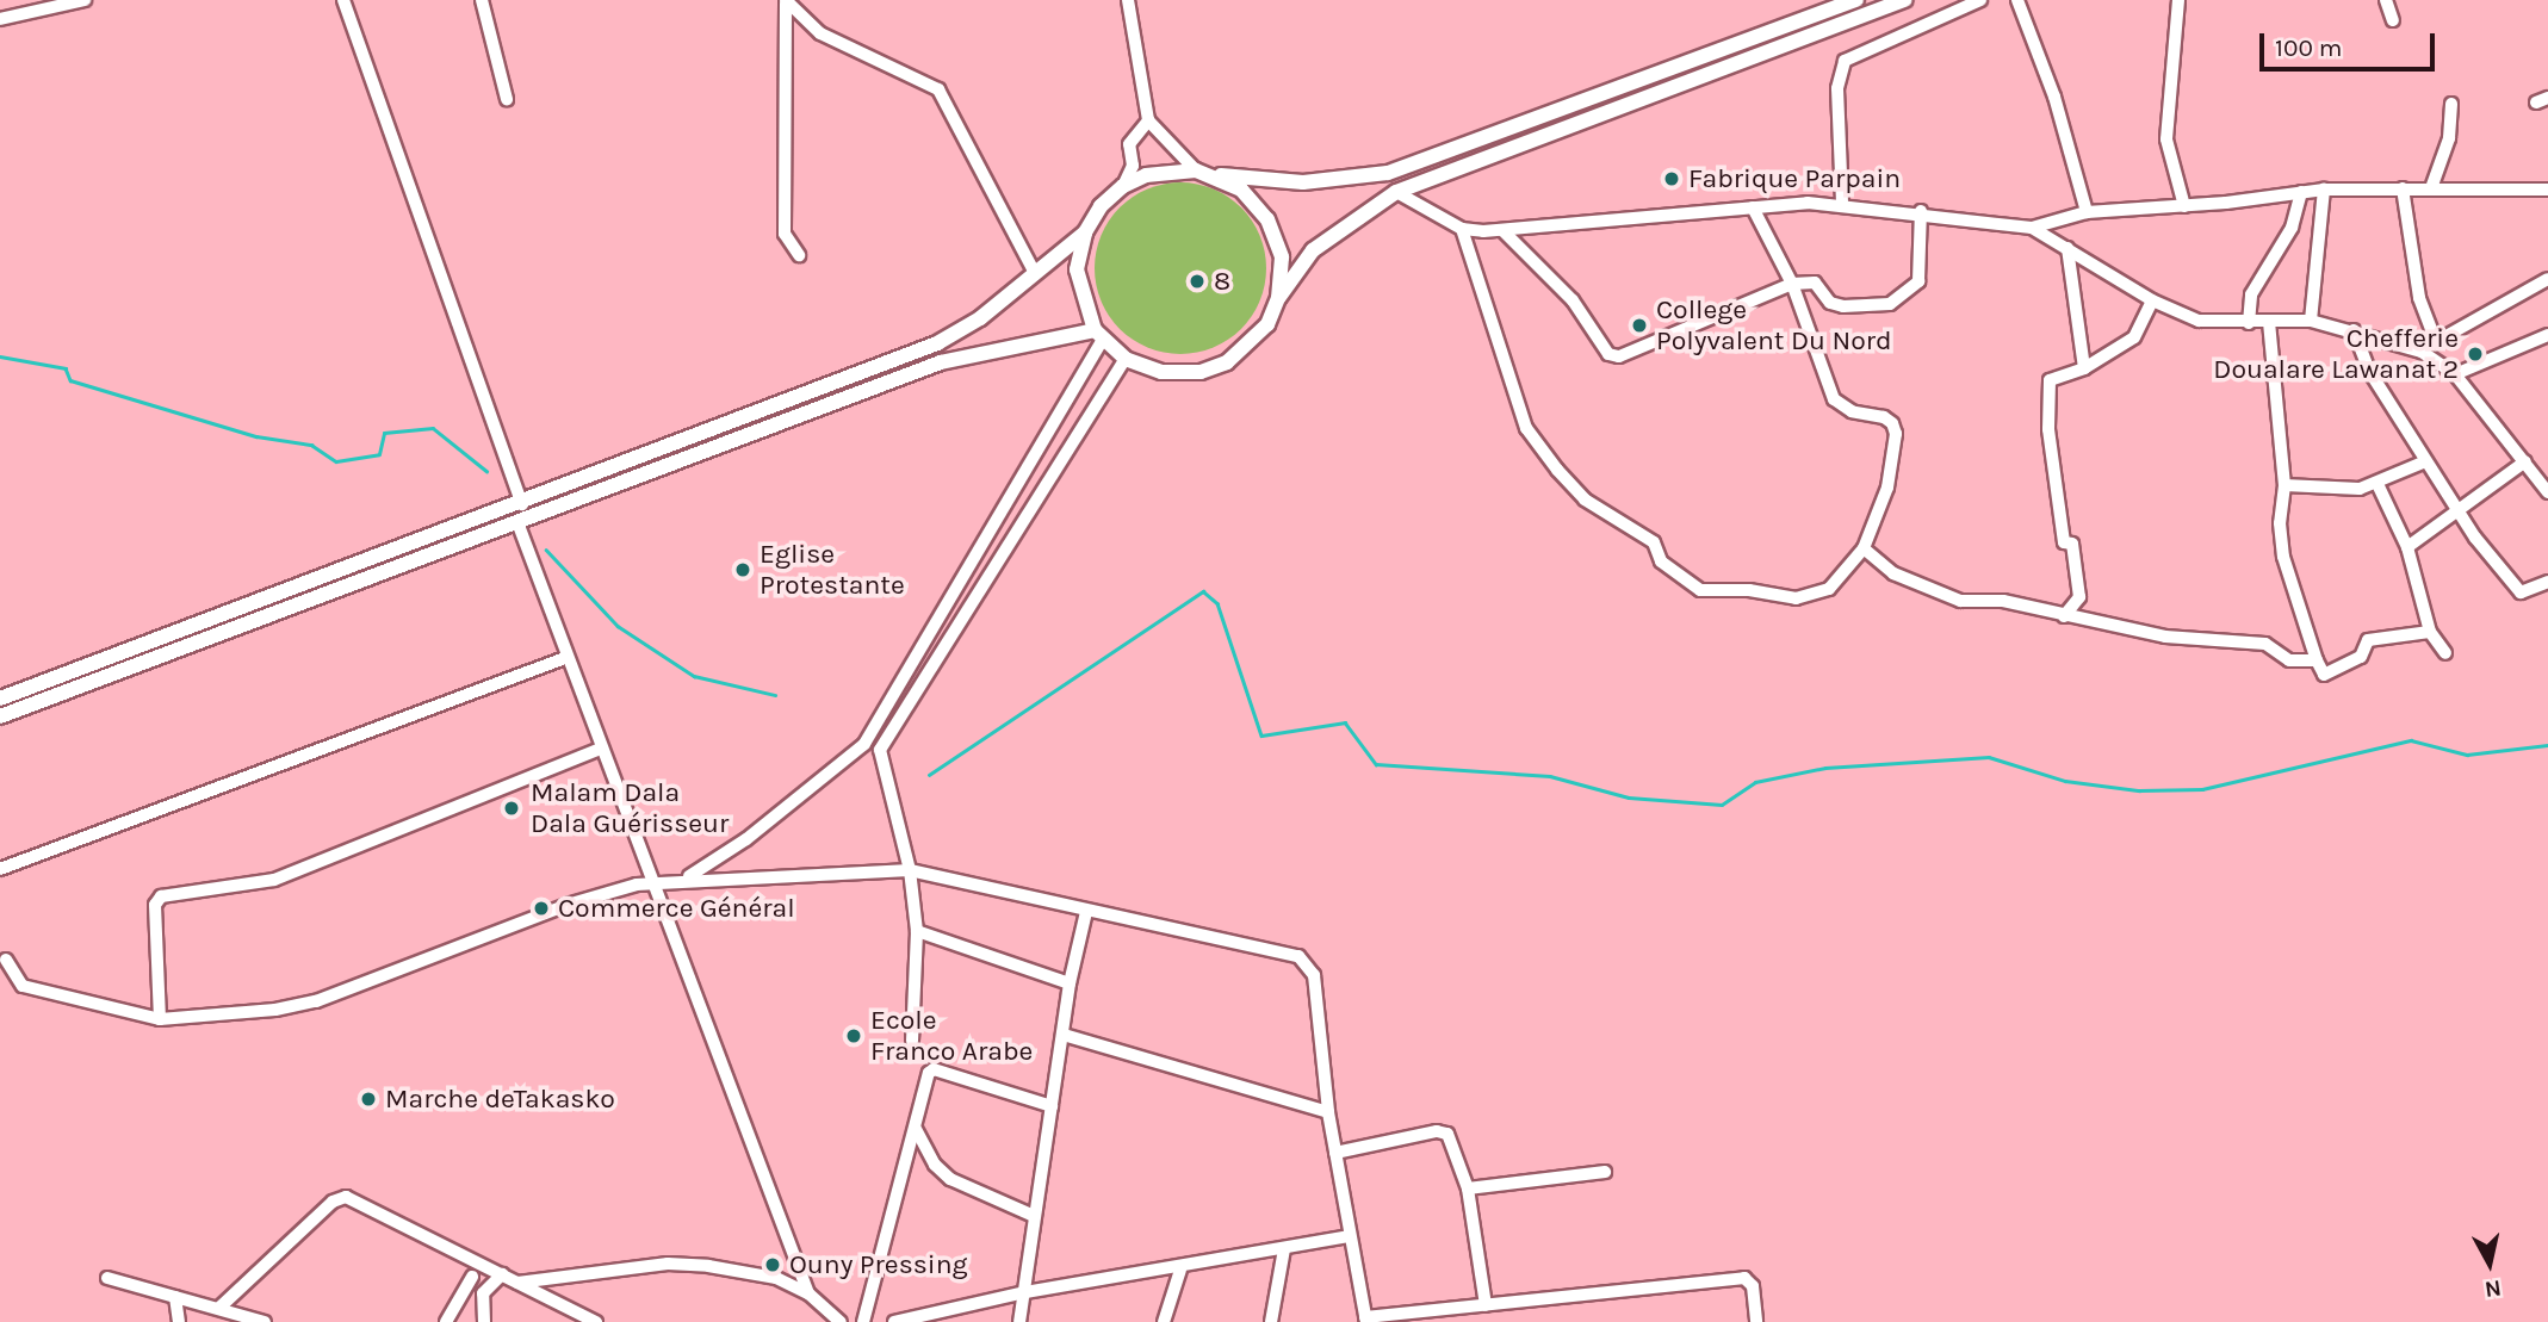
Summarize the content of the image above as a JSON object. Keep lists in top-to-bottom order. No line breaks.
{"places":["Fabrique Parpain","8","College Polyvalent Du Nord","Chefferie Doualare Lawanat 2","Eglise Protestante","Malam Dala Dala Guérisseur","Commerce Général","Ecole Franco Arabe","Marche deTakasko","Ouny Pressing"],"scale_bar":"100 m","north":"bottom"}
